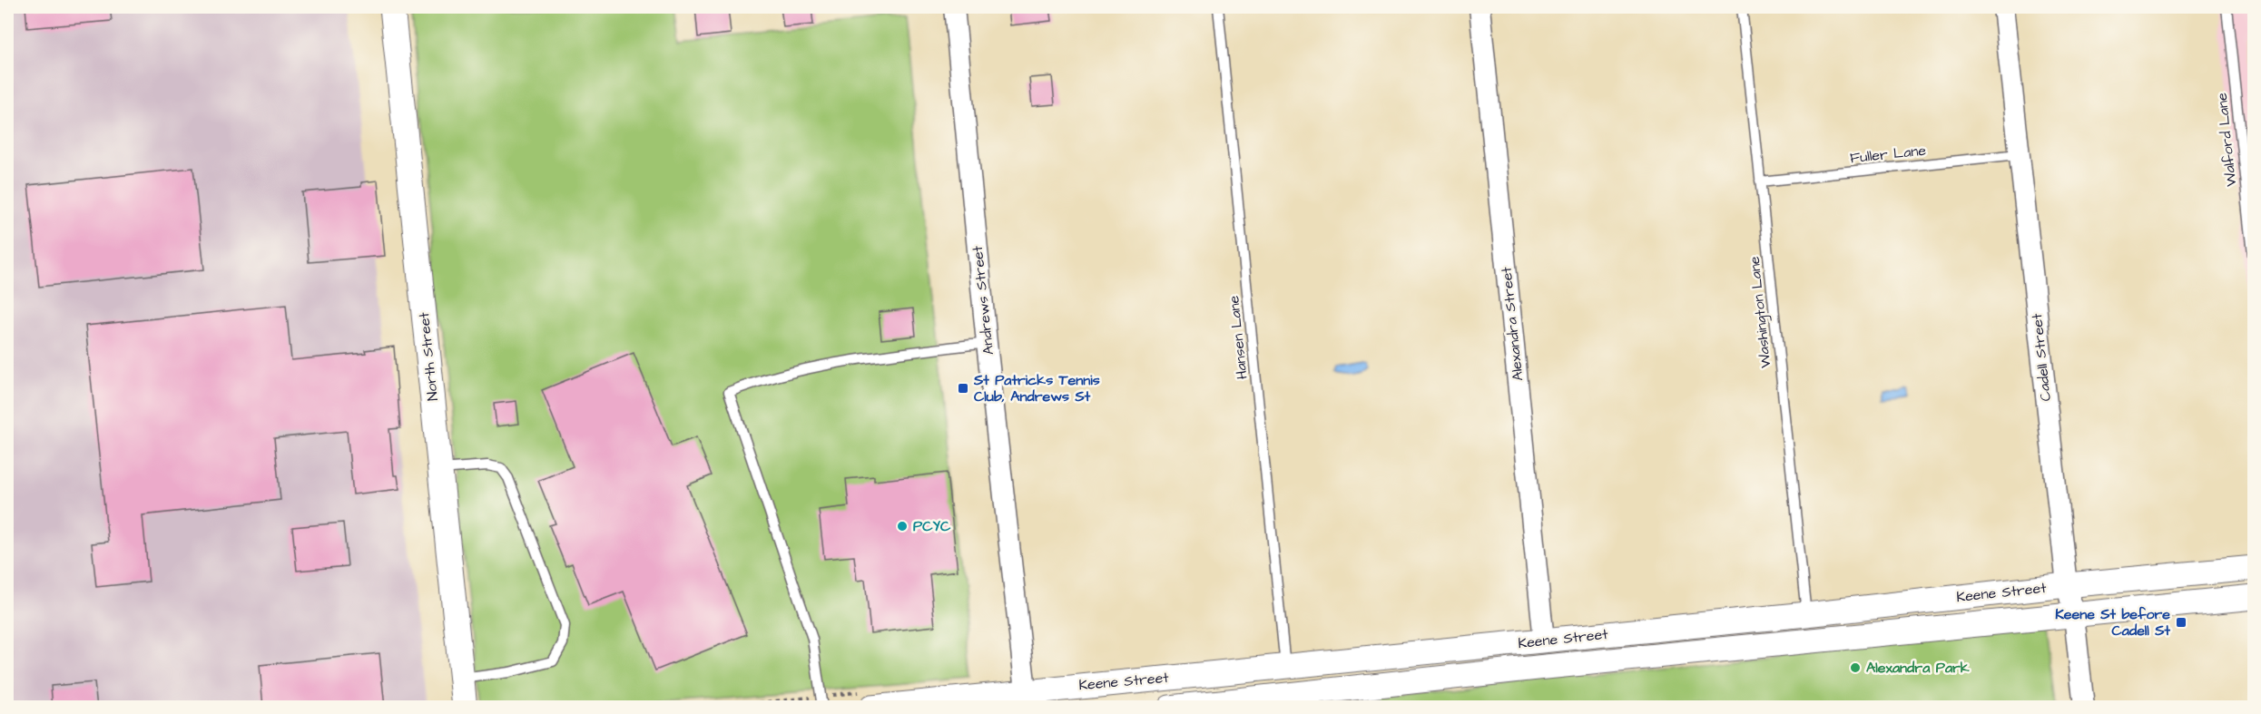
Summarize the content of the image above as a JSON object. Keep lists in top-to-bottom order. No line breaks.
{"streets":{"street":["Andrews Street","Alexandra Street","North Street","Cadell Street","Keene Street"],"lane":["Walford Lane","Fuller Lane","Washington Lane","Hansen Lane"]},"crossings":[["Fuller Lane","Washington Lane"],["Fuller Lane","Cadell Street"],["Andrews Street","Keene Street"],["Washington Lane","Keene Street"],["Alexandra Street","Keene Street"],["Hansen Lane","Keene Street"],["Cadell Street","Keene Street"]],"places":{"transit":["St Patricks Tennis Club, Andrews St","Keene St before Cadell St"],"other":["PCYC","Alexandra Park"]}}
